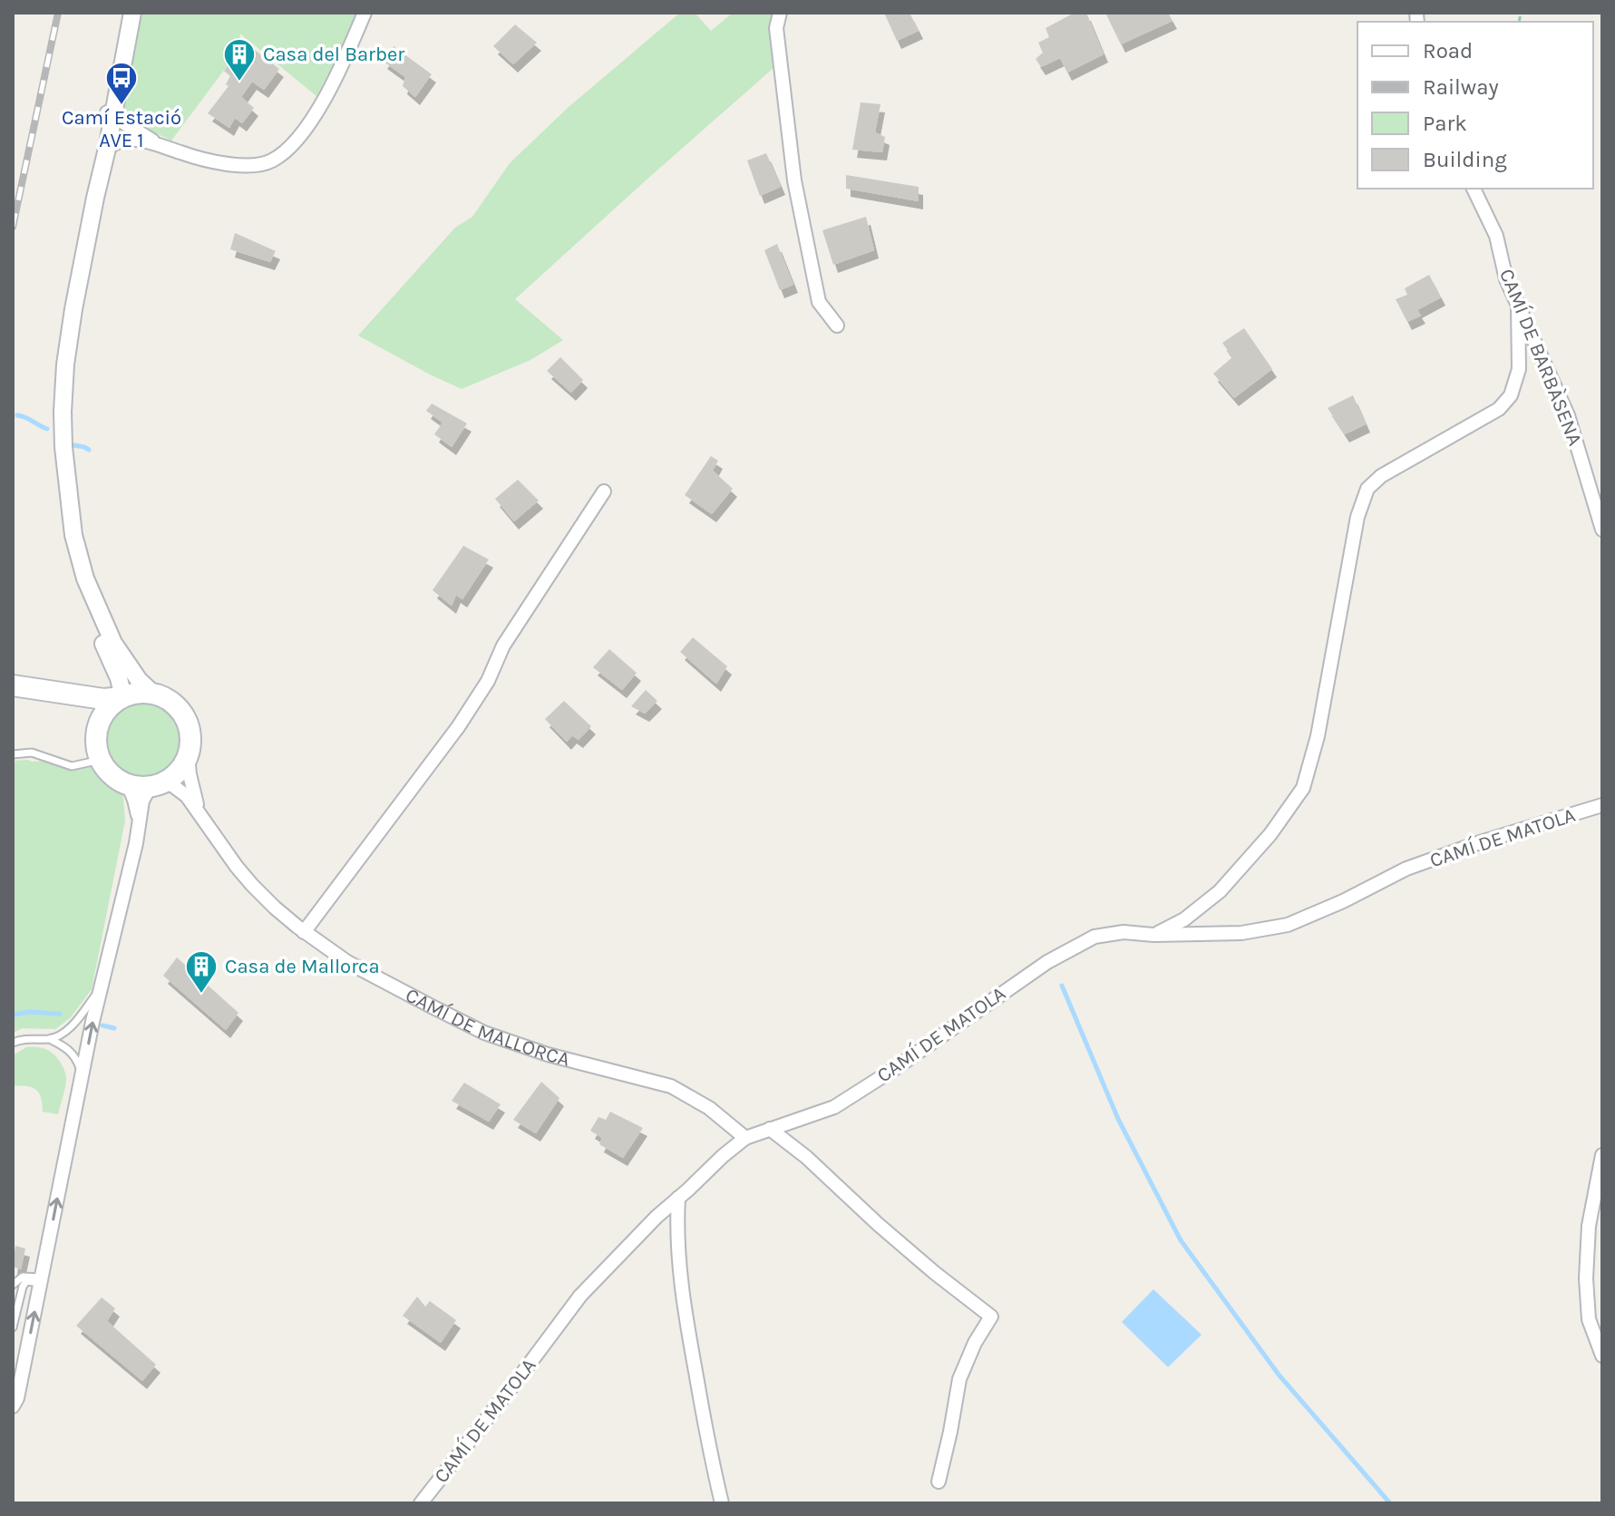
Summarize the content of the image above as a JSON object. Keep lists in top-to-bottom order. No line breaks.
{"streets":{"street":["CAMÍ DE BARBÀSENA","CAMÍ DE MATOLA","CAMÍ DE MALLORCA"]},"crossings":[["CAMÍ DE MATOLA","CAMÍ DE MALLORCA"]],"places":{"building":["Casa del Barber","Casa de Mallorca"],"bus stop":["Camí Estació AVE 1"]},"legend":["Road","Railway","Park","Building"]}
